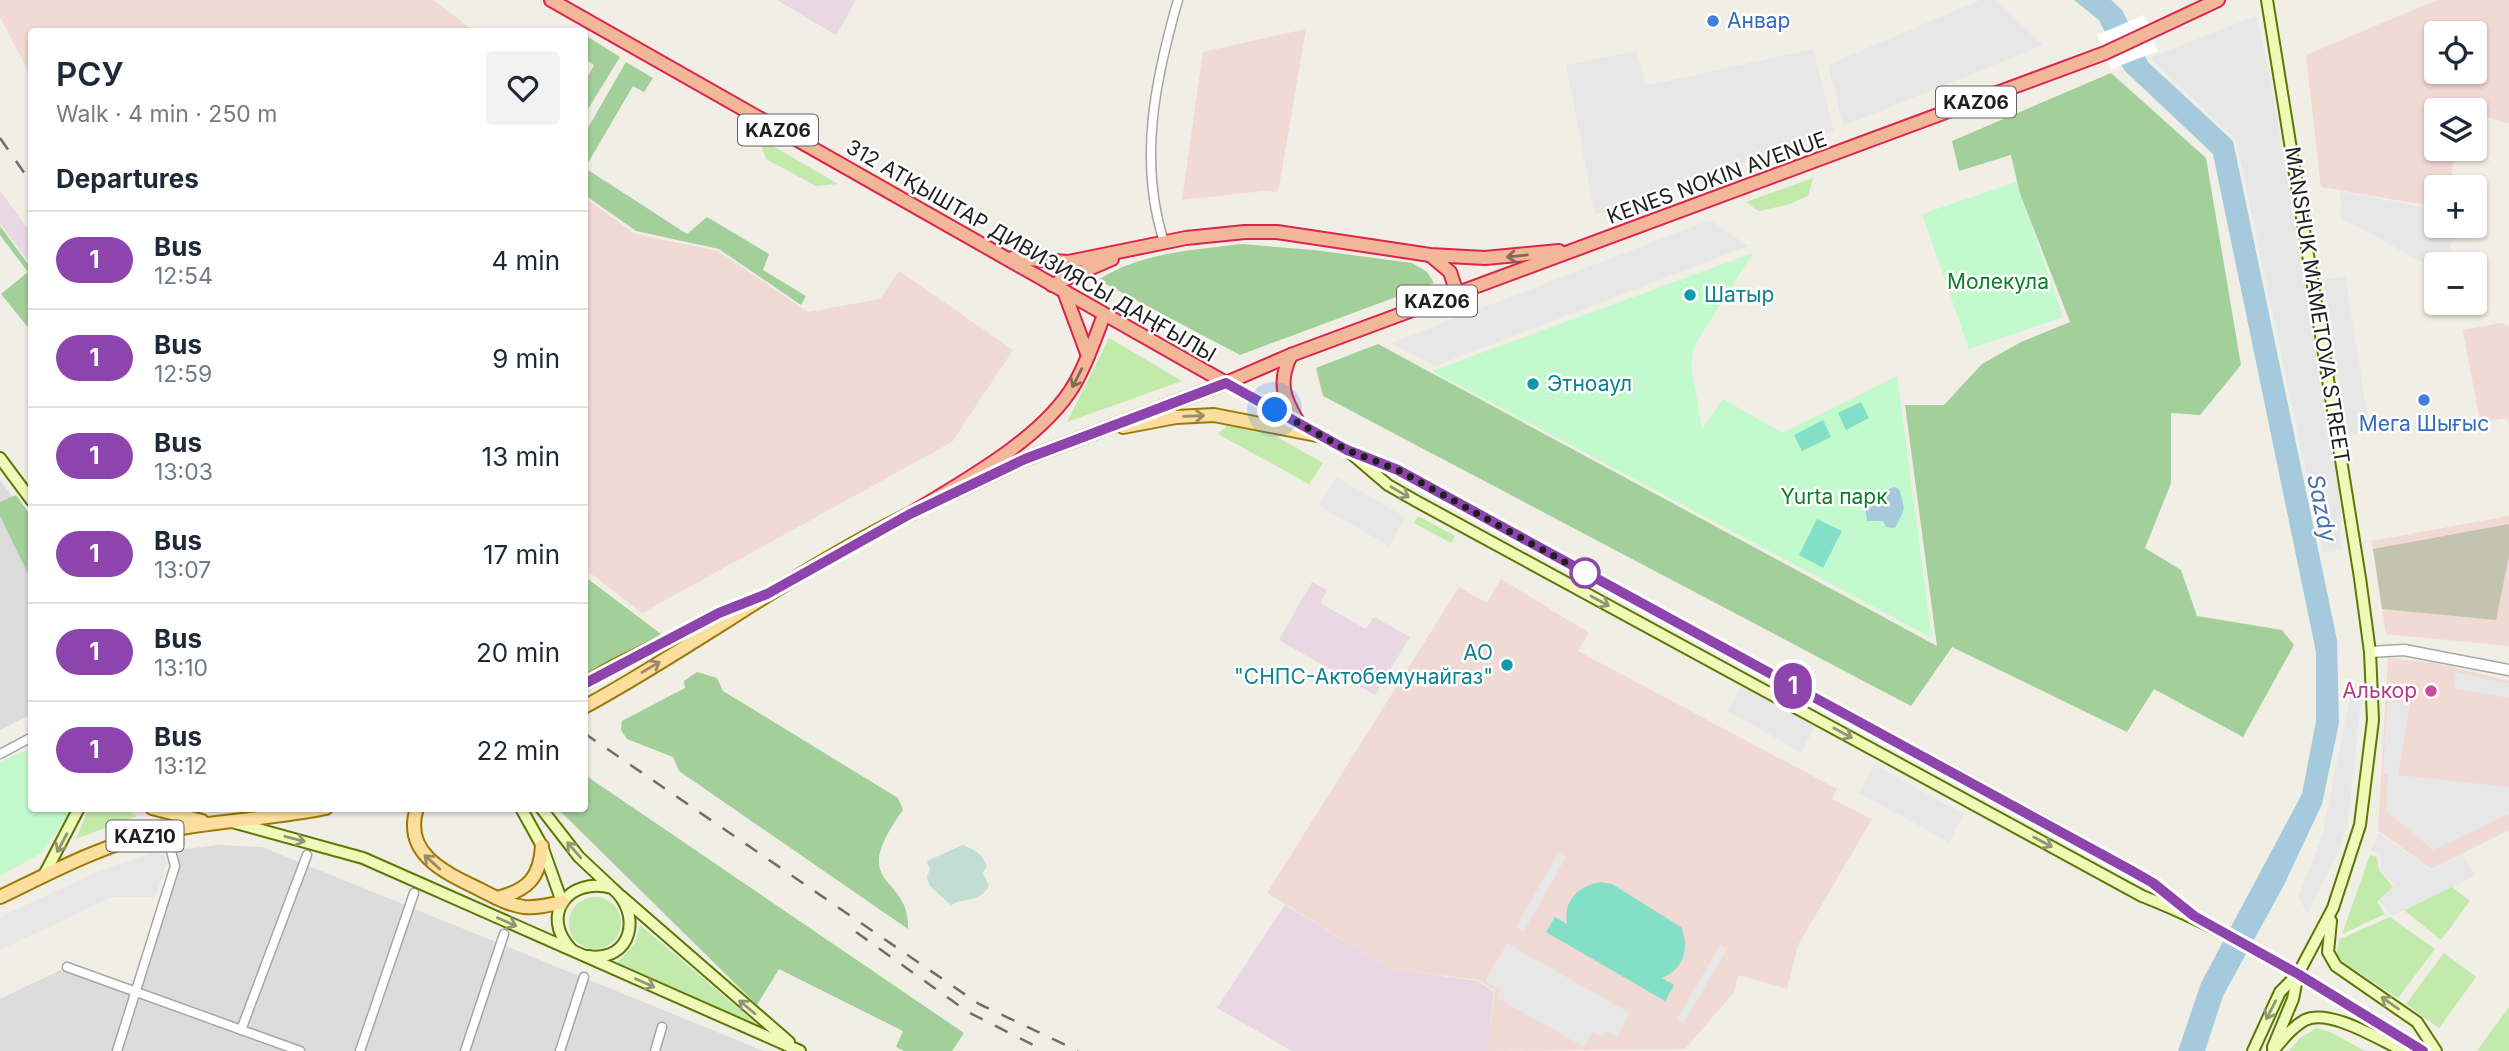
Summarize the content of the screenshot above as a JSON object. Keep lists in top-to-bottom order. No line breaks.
{"streets":{"highway":["KАZ06","KENES NOKIN AVENUE","312 АТҚЫШТАР ДИВИЗИЯСЫ ДАҢҒЫЛЫ"],"main road":["MANSHUK MAMETOVA STREET","KAZ10"]},"crossings":[["KENES NOKIN AVENUE","312 АТҚЫШТАР ДИВИЗИЯСЫ ДАҢҒЫЛЫ"],["312 АТҚЫШТАР ДИВИЗИЯСЫ ДАҢҒЫЛЫ","MANSHUK MAMETOVA STREET"]],"water":["Sazdy"],"parks":["Молекула","Yurta парк"],"places":["Анвар","Шатыр","Этноаул","Мега Шығыс","АО \"СНПС-Актобемунайгаз\"","Алькор"],"lines":["bus line 1"],"page":{"on_map":"1","map_buttons":["+","−"],"heading":[["РСУ","Walk · 4 min · 250 m"],"Departures"],"list":[{"mark":"1","name":"Bus","note":"12:54","value":"4 min"},{"mark":"1","name":"Bus","note":"12:59","value":"9 min"},{"mark":"1","name":"Bus","note":"13:03","value":"13 min"},{"mark":"1","name":"Bus","note":"13:07","value":"17 min"},{"mark":"1","name":"Bus","note":"13:10","value":"20 min"},{"mark":"1","name":"Bus","note":"13:12","value":"22 min"}]}}
